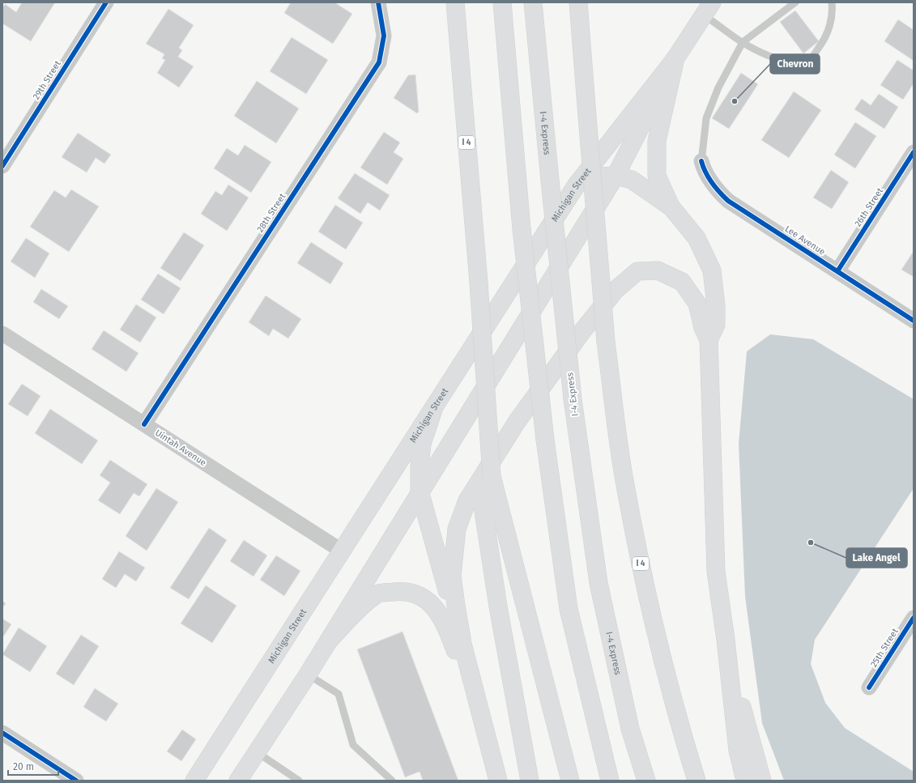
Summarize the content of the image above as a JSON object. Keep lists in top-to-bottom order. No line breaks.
{"streets":{"main road":["I-4 Express","I 4","Michigan Street"],"street":["29th Street","26th Street","28th Street","Lee Avenue","Uintah Avenue","25th Street"]},"crossings":[["Michigan Street","Uintah Avenue"],["26th Street","Lee Avenue"],["28th Street","Uintah Avenue"]],"places":["Chevron","Lake Angel"],"scale_bar":"20 m"}
